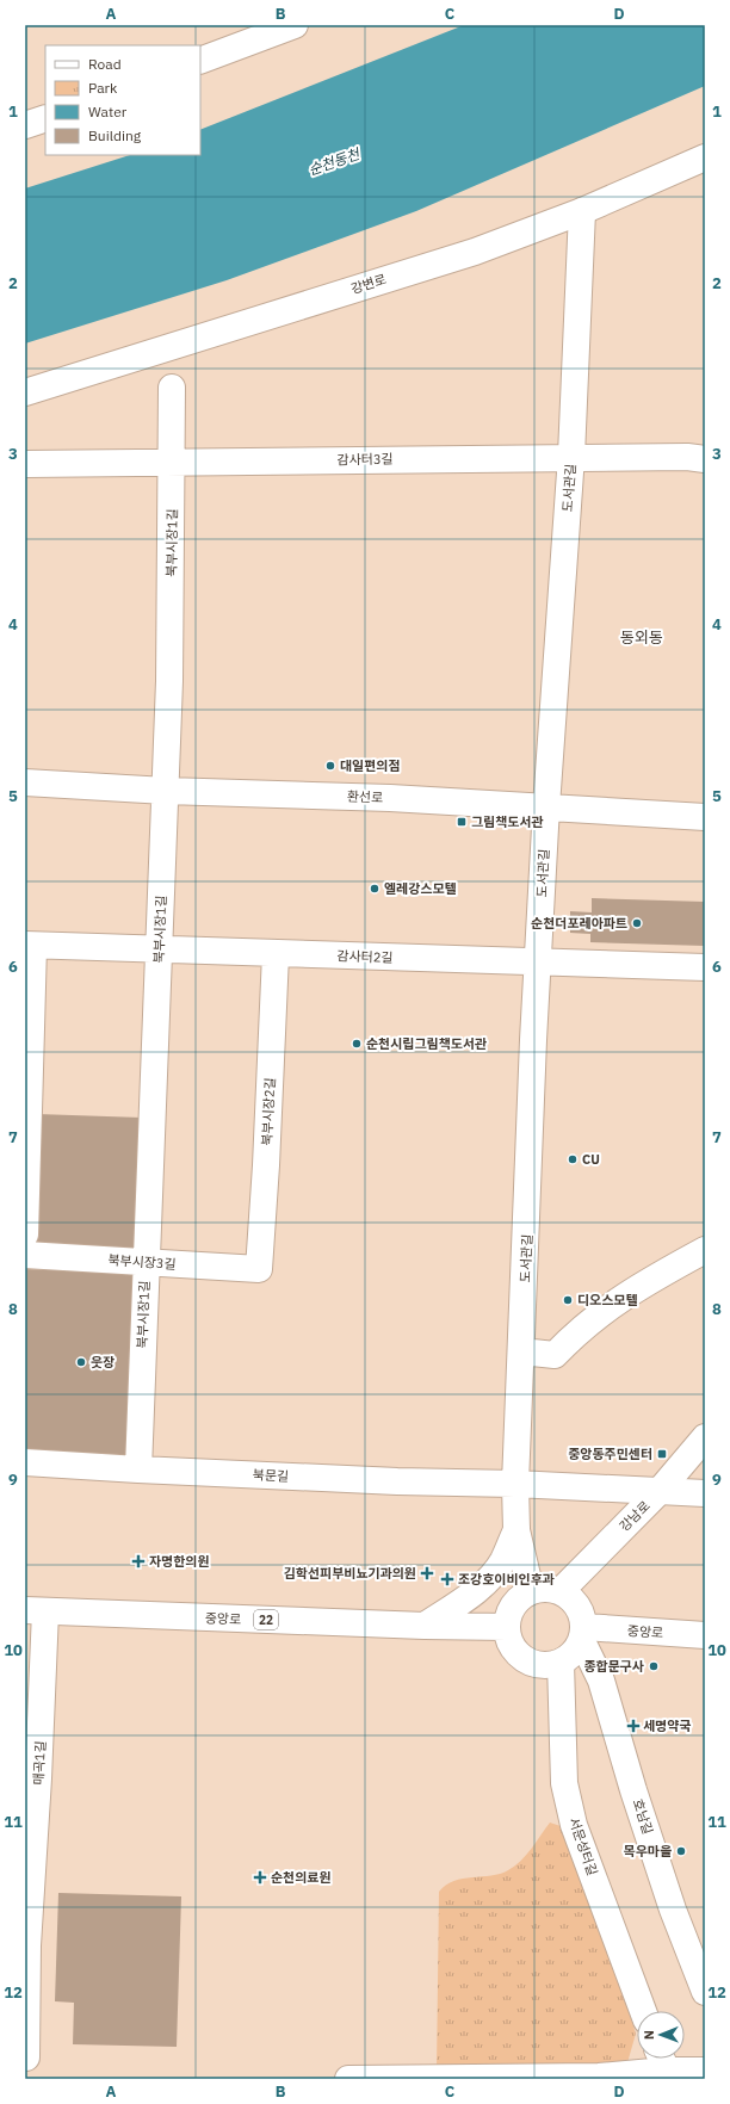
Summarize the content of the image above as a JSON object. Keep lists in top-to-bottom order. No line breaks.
{"streets":{"street":["강변로","감사터3길","도서관길","북부시장1길","환선로","감사터2길","북부시장2길","북부시장3길","북문길","강남로","중앙로","22","매곡1길","호남길","서문성터길"]},"crossings":[["강변로","도서관길"],["감사터3길","도서관길"],["감사터3길","북부시장1길"],["도서관길","환선로"],["도서관길","감사터2길"],["도서관길","북문길"],["도서관길","강남로"],["도서관길","중앙로"],["도서관길","호남길"],["도서관길","서문성터길"],["북부시장1길","환선로"],["북부시장1길","감사터2길"],["북부시장1길","북부시장3길"],["북부시장1길","북문길"],["감사터2길","북부시장2길"],["북부시장2길","북부시장3길"],["북문길","강남로"],["강남로","중앙로"],["강남로","호남길"],["강남로","서문성터길"],["중앙로","매곡1길"],["중앙로","호남길"],["중앙로","서문성터길"],["호남길","서문성터길"]],"districts":["동외동"],"water":["순천동천"],"places":{"other":["대일편의점","엘레강스모텔","순천더포레아파트","순천시립그림책도서관","CU","디오스모텔","웃장","종합문구사","목우마을"],"transit":["그림책도서관","중앙동주민센터"],"health":["자명한의원","김학선피부비뇨기과의원","조강호이비인후과","세명약국","순천의료원"]},"legend":["Road","Park","Water","Building"],"north":"left","grid":{"columns":["A","B","C","D"],"rows":["1","2","3","4","5","6","7","8","9","10","11","12"]}}
